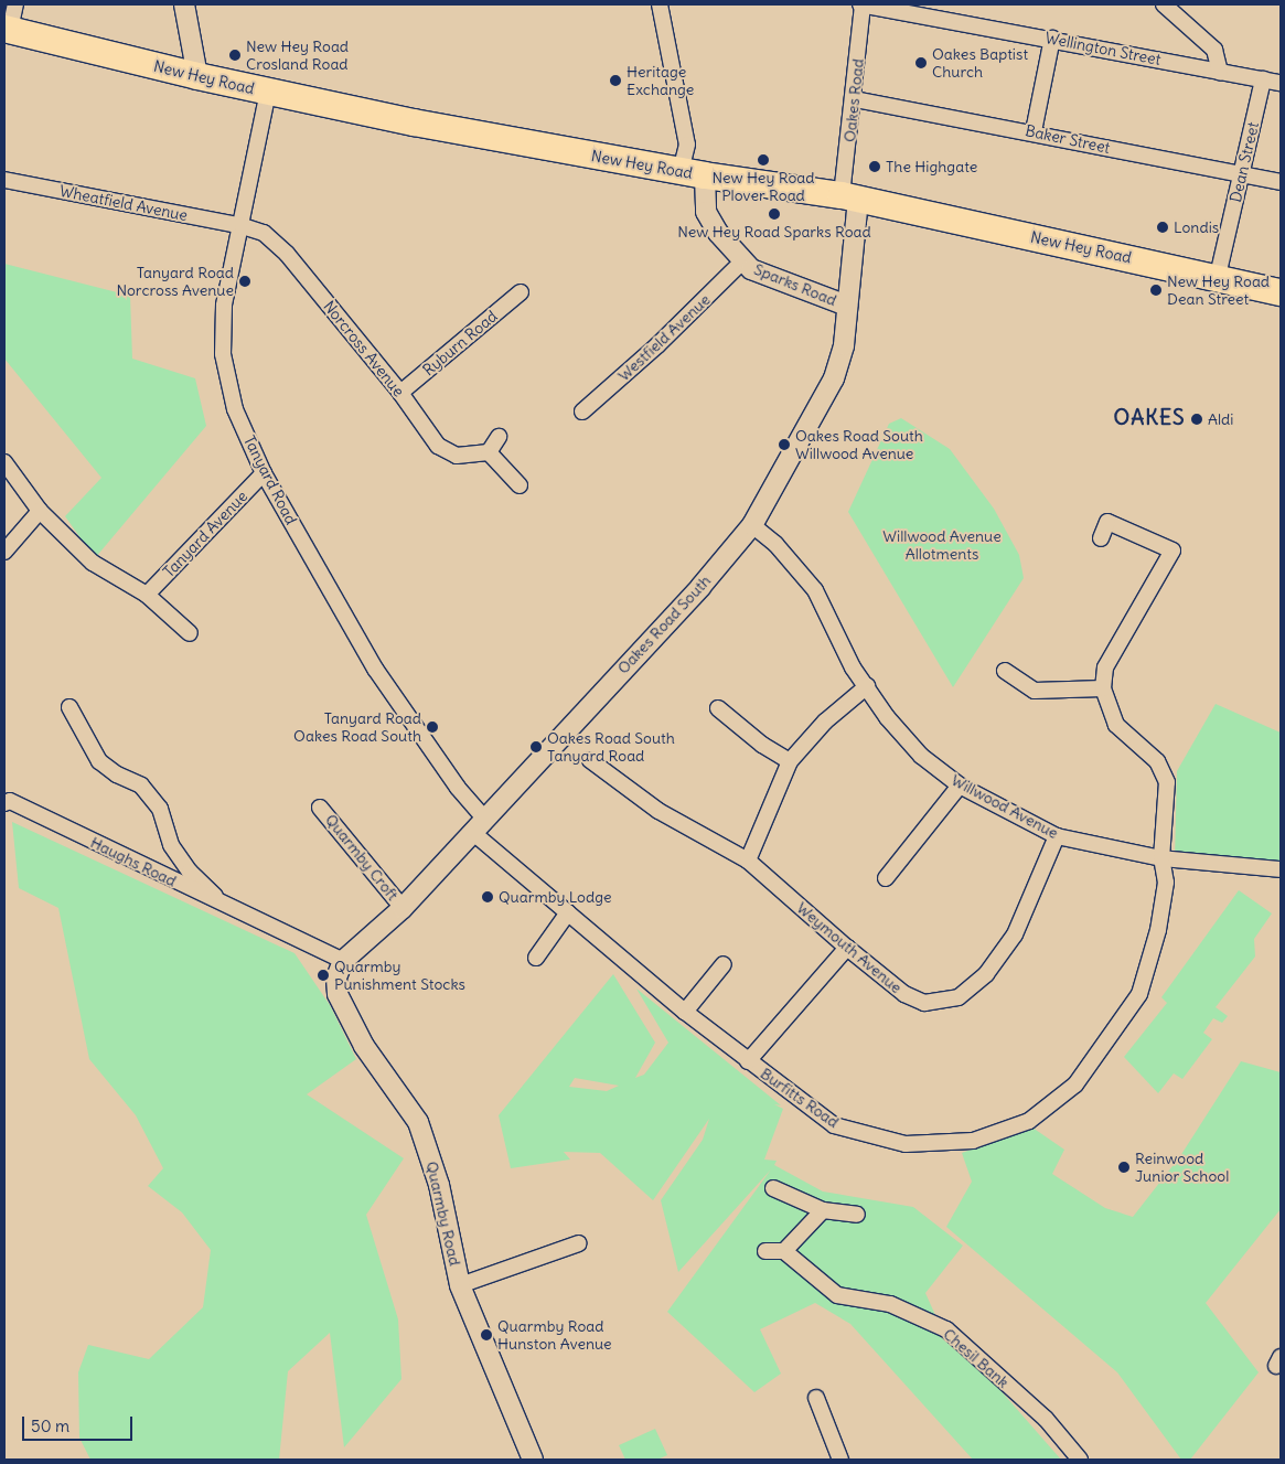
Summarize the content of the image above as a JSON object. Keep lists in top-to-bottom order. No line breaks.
{"streets":{"highway":["New Hey Road"],"street":["Wellington Street","Oakes Road","Baker Street","Dean Street","Wheatfield Avenue","Sparks Road","Westfield Avenue","Ryburn Road","Norcross Avenue","Tanyard Road","Tanyard Avenue","Oakes Road South","Willwood Avenue","Quarmby Croft","Haughs Road","Weymouth Avenue","Burfitts Road","Quarmby Road","Chesil Bank"]},"crossings":[["Wellington Street","Oakes Road"],["Wellington Street","Dean Street"],["New Hey Road","Oakes Road"],["New Hey Road","Dean Street"],["New Hey Road","Sparks Road"],["New Hey Road","Tanyard Road"],["New Hey Road","Oakes Road South"],["Oakes Road","Baker Street"],["Oakes Road","Oakes Road South"],["Baker Street","Dean Street"],["Wheatfield Avenue","Norcross Avenue"],["Wheatfield Avenue","Tanyard Road"],["Sparks Road","Westfield Avenue"],["Sparks Road","Oakes Road South"],["Ryburn Road","Norcross Avenue"],["Norcross Avenue","Tanyard Road"],["Tanyard Road","Tanyard Avenue"],["Tanyard Road","Oakes Road South"],["Tanyard Road","Burfitts Road"],["Oakes Road South","Willwood Avenue"],["Oakes Road South","Quarmby Croft"],["Oakes Road South","Haughs Road"],["Oakes Road South","Burfitts Road"],["Oakes Road South","Quarmby Road"],["Willwood Avenue","Weymouth Avenue"],["Willwood Avenue","Burfitts Road"],["Haughs Road","Quarmby Road"]],"districts":["OAKES"],"parks":["Willwood Avenue Allotments"],"places":["New Hey Road Crosland Road","Oakes Baptist Church","Heritage Exchange","New Hey Road Plover Road","The Highgate","New Hey Road Sparks Road","Londis","Tanyard Road Norcross Avenue","New Hey Road Dean Street","Aldi","Oakes Road South Willwood Avenue","Tanyard Road Oakes Road South","Oakes Road South Tanyard Road","Quarmby Lodge","Quarmby Punishment Stocks","Reinwood Junior School","Quarmby Road Hunston Avenue"],"scale_bar":"50 m"}
